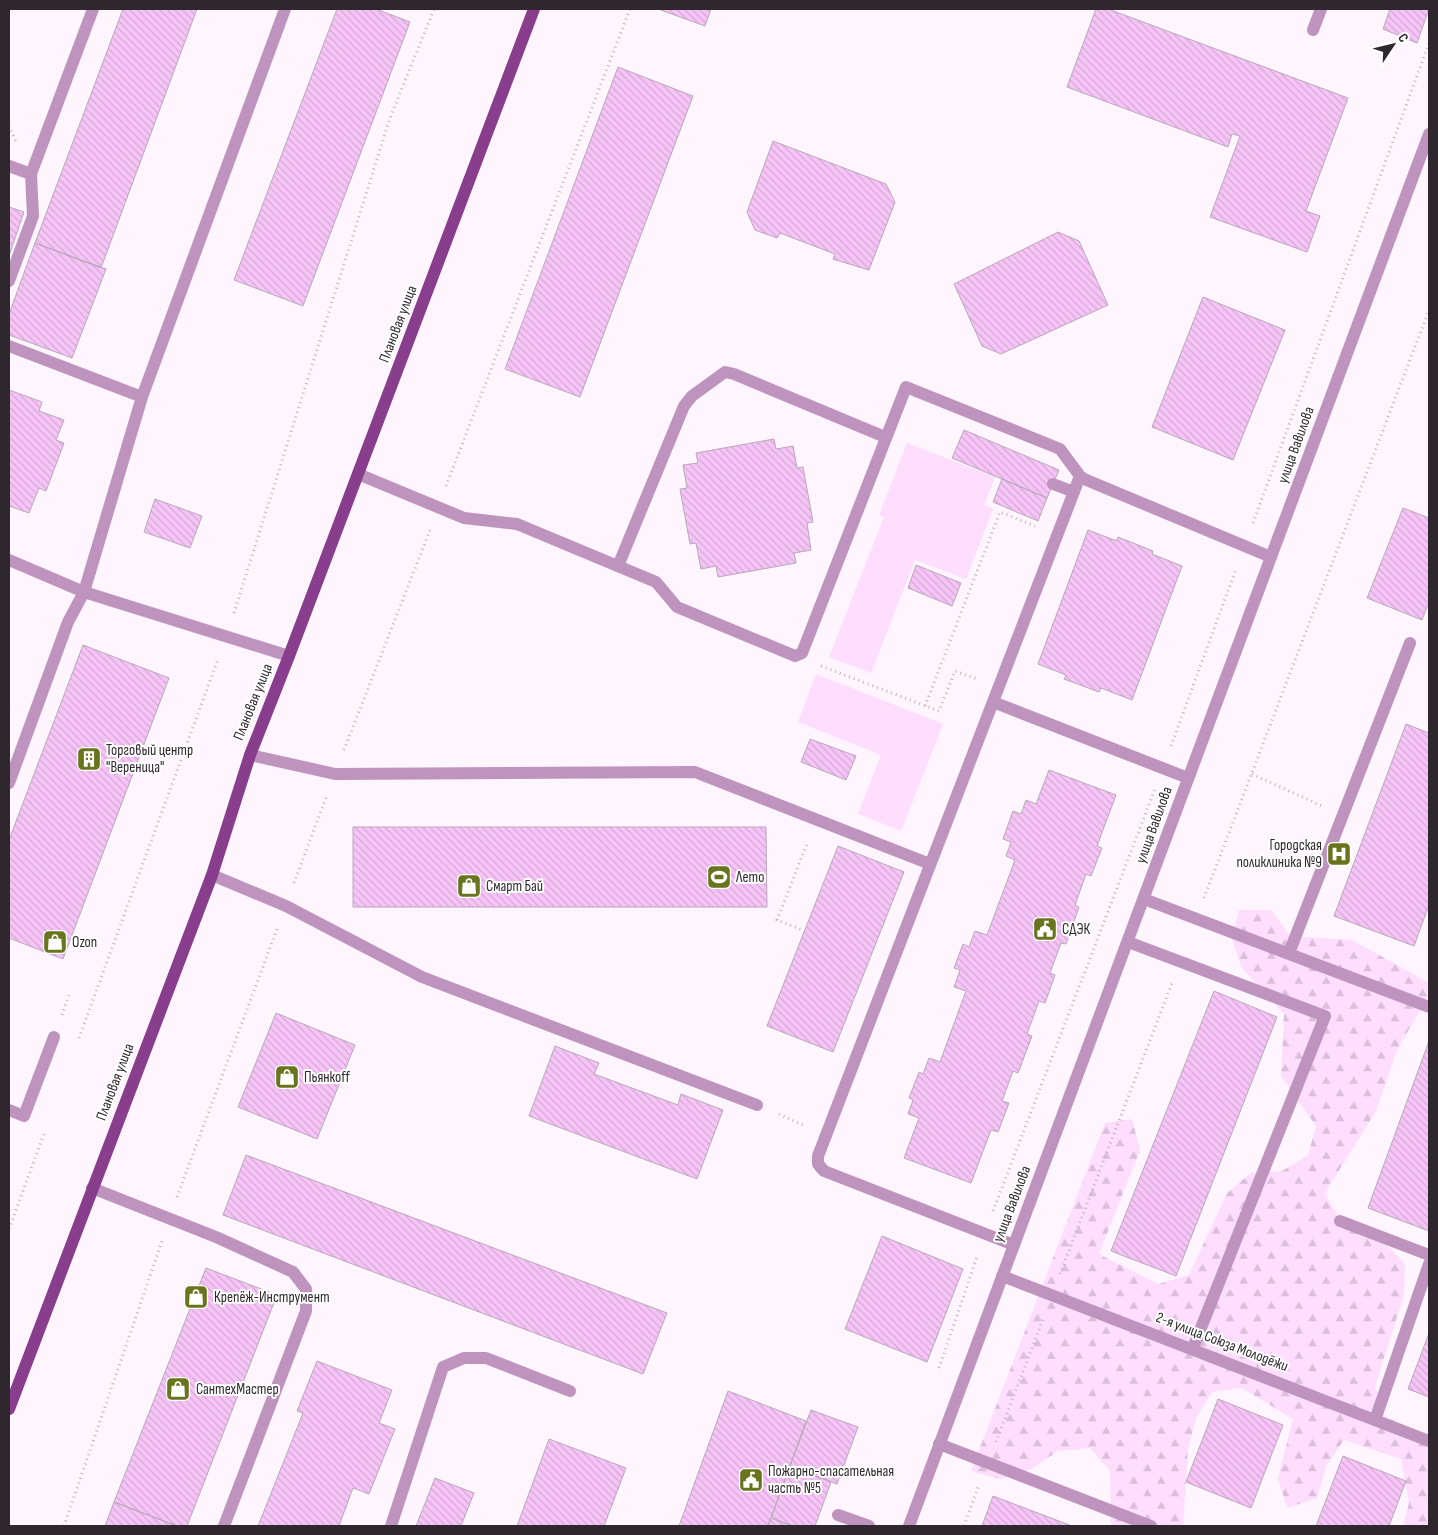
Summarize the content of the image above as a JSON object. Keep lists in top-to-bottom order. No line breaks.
{"streets":{"main road":["Плановая улица"],"street":["улица Вавилова","2-я улица Союза Молодёжи"]},"crossings":[["улица Вавилова","2-я улица Союза Молодёжи"]],"places":{"building":["Торговый центр \"Вереница\""],"hospital":["Городская поликлиника №9"],"sports":["Лето"],"shop":["Смарт Бай","Ozon","Пьянкоff","Крепёж-Инструмент","СантехМастер"],"public building":["СДЭК","Пожарно-спасательная часть №5"]},"north":"top right"}
